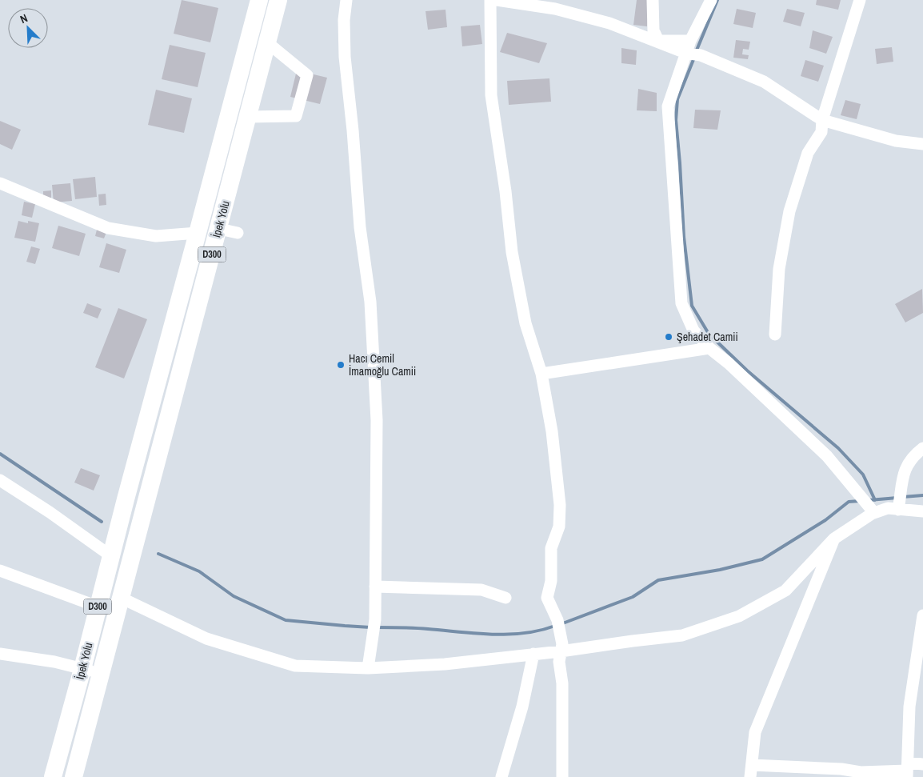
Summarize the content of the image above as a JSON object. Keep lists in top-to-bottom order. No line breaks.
{"streets":{"highway":["İpek Yolu","D300"]},"places":["Şehadet Camii","Hacı Cemil İmamoğlu Camii"],"north":"top left"}
